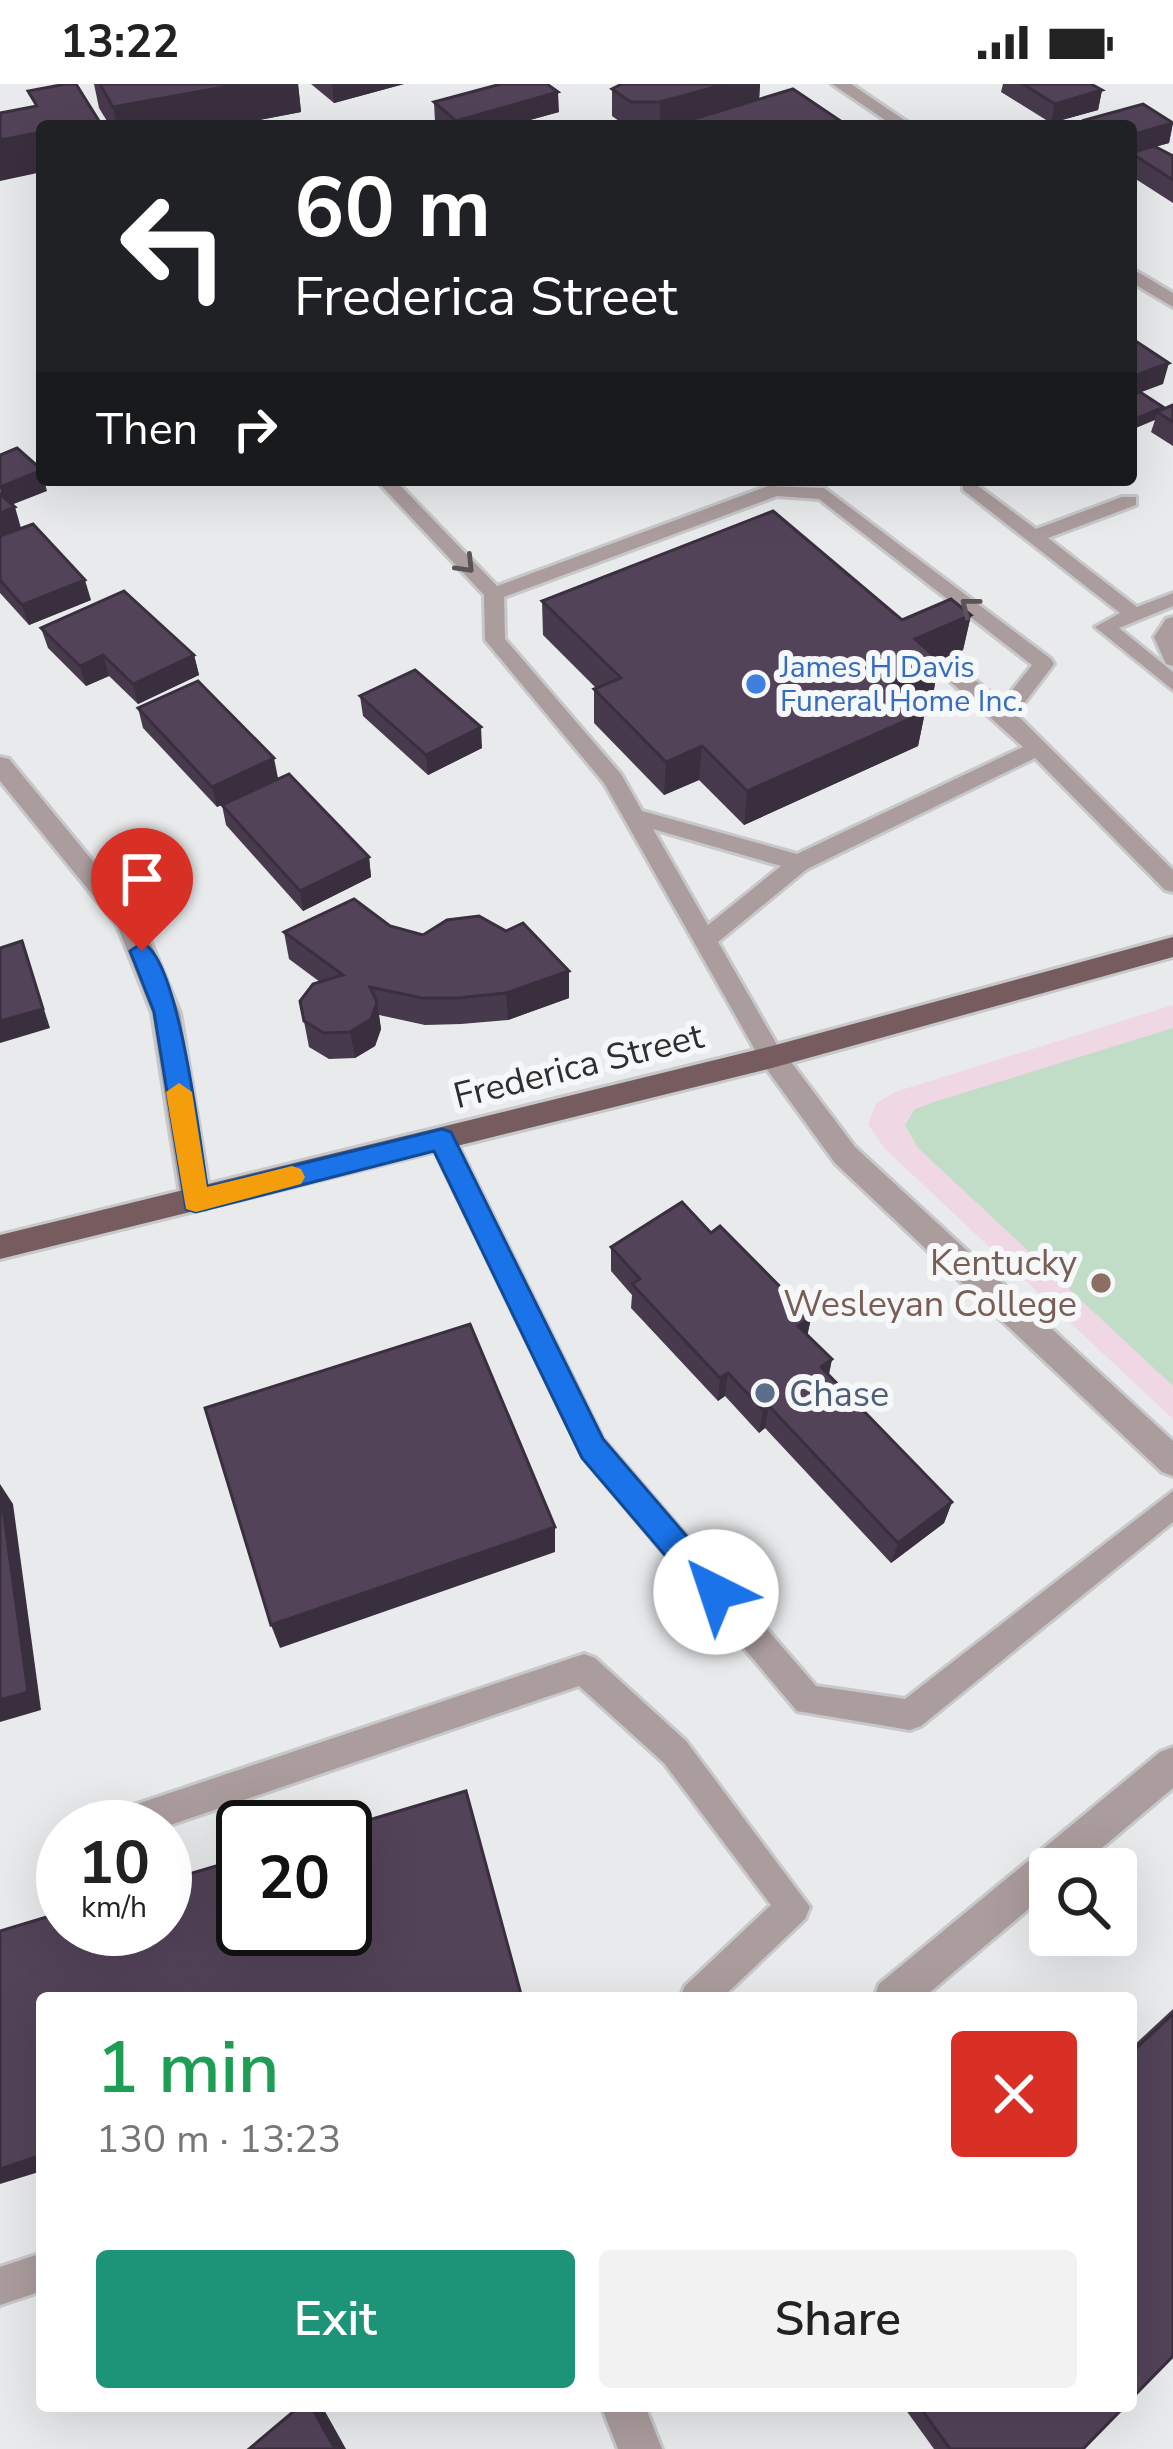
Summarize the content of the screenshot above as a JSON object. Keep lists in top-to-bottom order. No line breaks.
{"streets":{"main road":["Frederica Street"]},"places":["James H Davis Funeral Home Inc.","Kentucky Wesleyan College","Chase"],"page":{"status":"13:22","turn":["60 m","Frederica Street"],"then":"Then","speed":"10 km/h","limit":"20","heading":["1 min","130 m · 13:23"],"buttons":["Exit","Share"]}}
